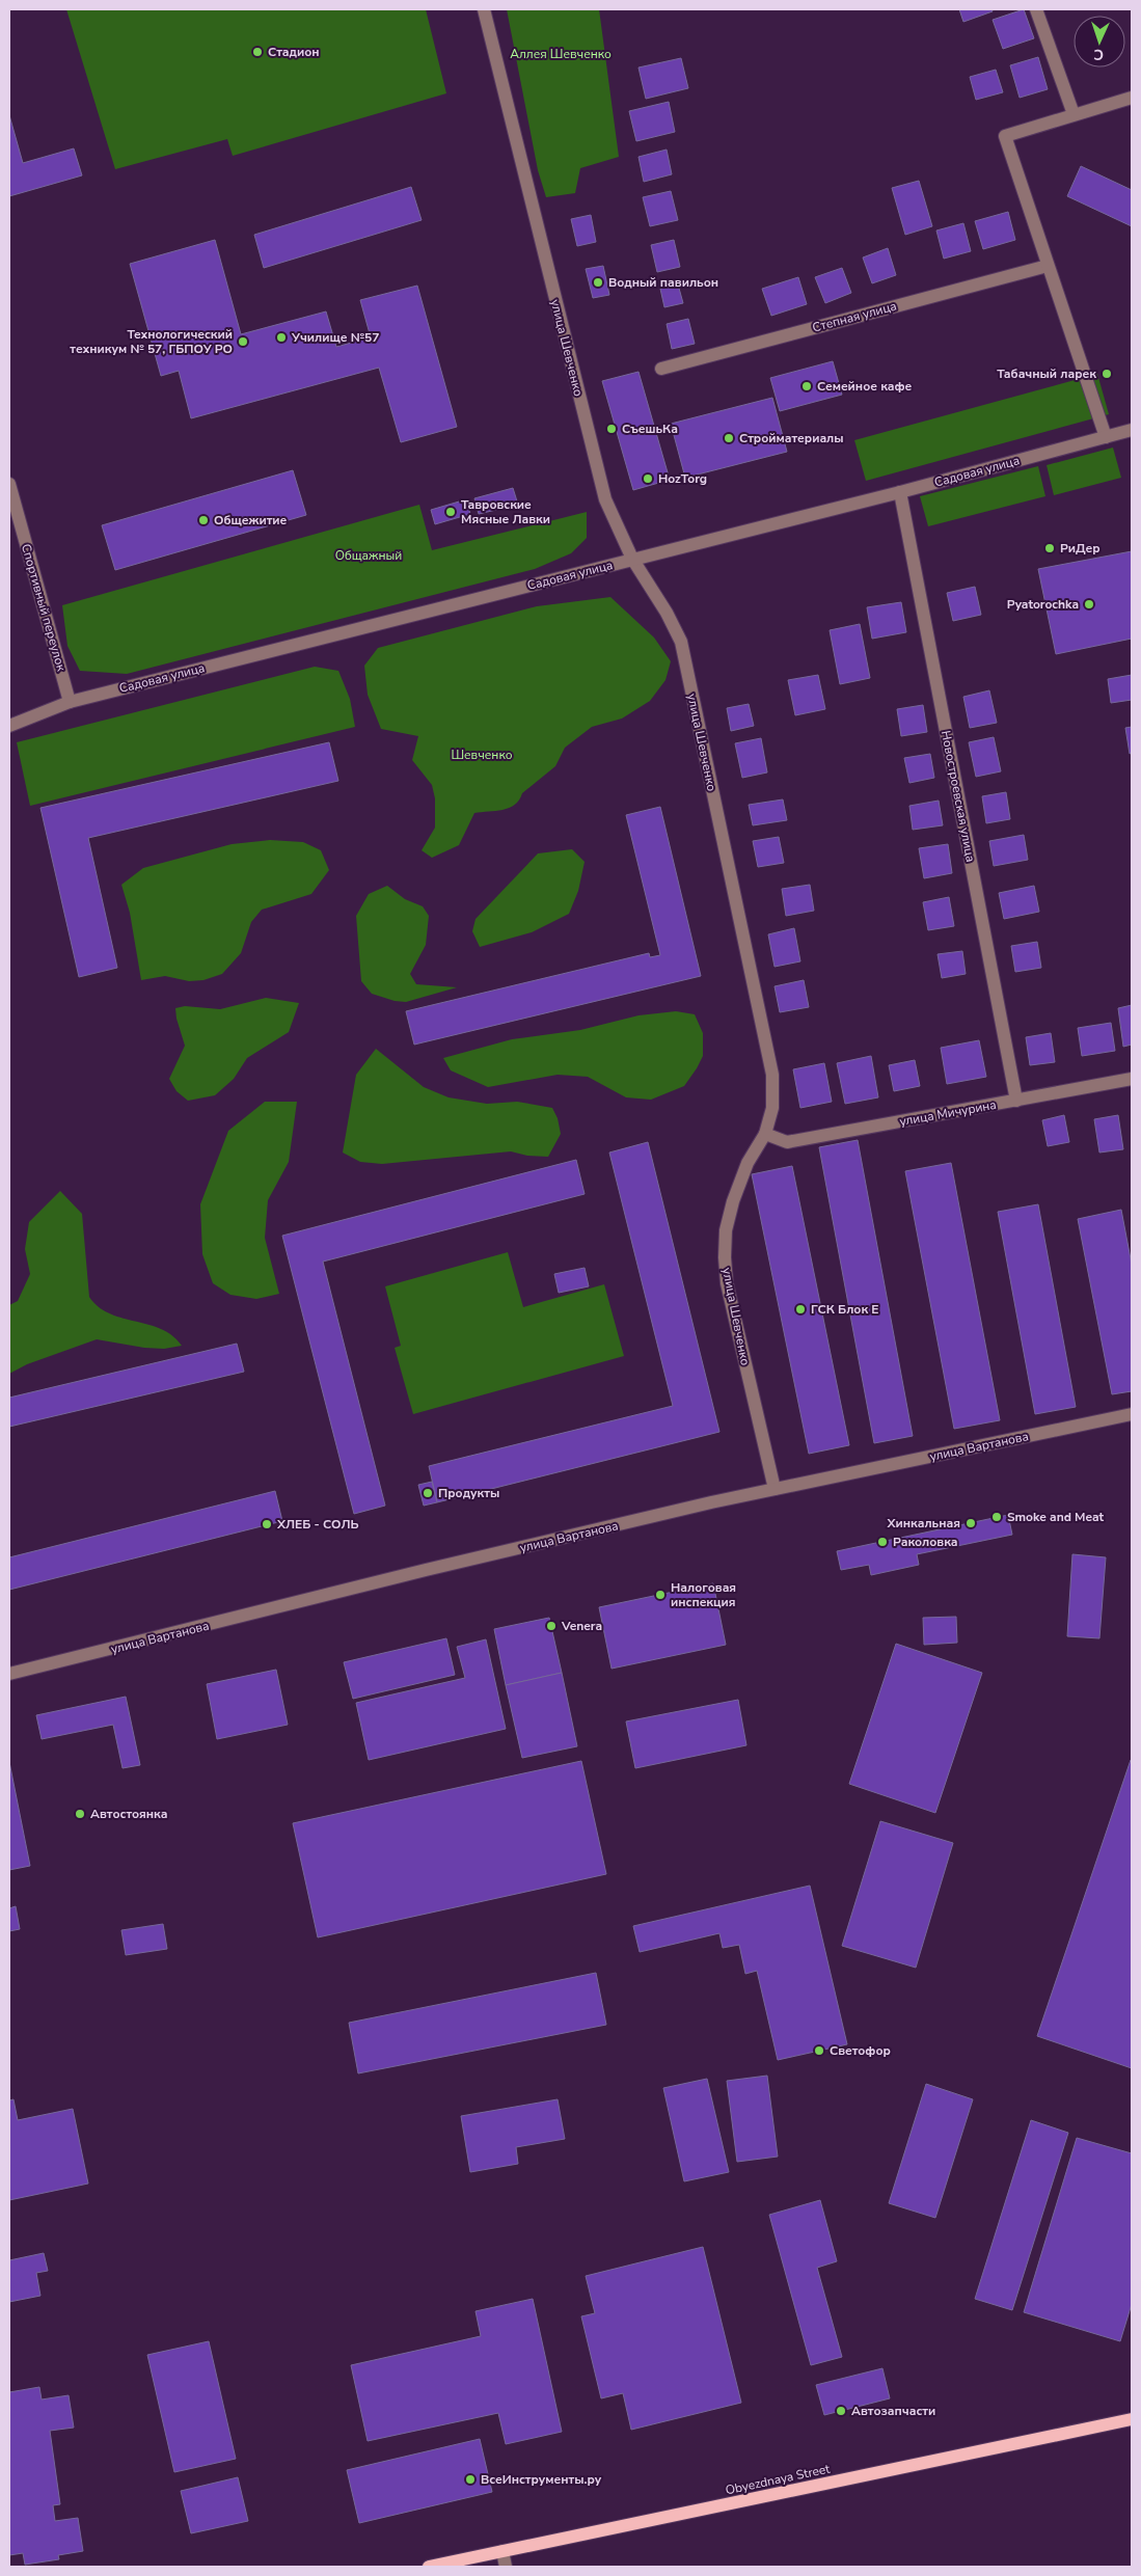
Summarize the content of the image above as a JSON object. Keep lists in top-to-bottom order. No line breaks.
{"streets":{"main road":["Obyezdnaya Street"],"street":["Степная улица","улица Шевченко","Садовая улица","Спортивный переулок","Новостроевская улица","улица Мичурина","улица Вартанова"]},"crossings":[["улица Шевченко","Садовая улица"],["улица Шевченко","улица Мичурина"],["улица Шевченко","улица Вартанова"],["Садовая улица","Спортивный переулок"],["Садовая улица","Новостроевская улица"],["Новостроевская улица","улица Мичурина"]],"parks":["Аллея Шевченко","Общажный","Шевченко"],"places":["Стадион","Водный павильон","Училище №57","Технологический техникум № 57, ГБПОУ РО","Табачный ларек","Семейное кафе","СъешьКа","Стройматериалы","HozTorg","Тавровские Мясные Лавки","Общежитие","РиДер","Pyatorochka","ГСК Блок Е","Продукты","Smoke and Meat","Хинкальная","ХЛЕБ - СОЛЬ","Раколовка","Налоговая инспекция","Venera","Автостоянка","Светофор","Автозапчасти","ВсеИнструменты.ру"],"north":"bottom"}
